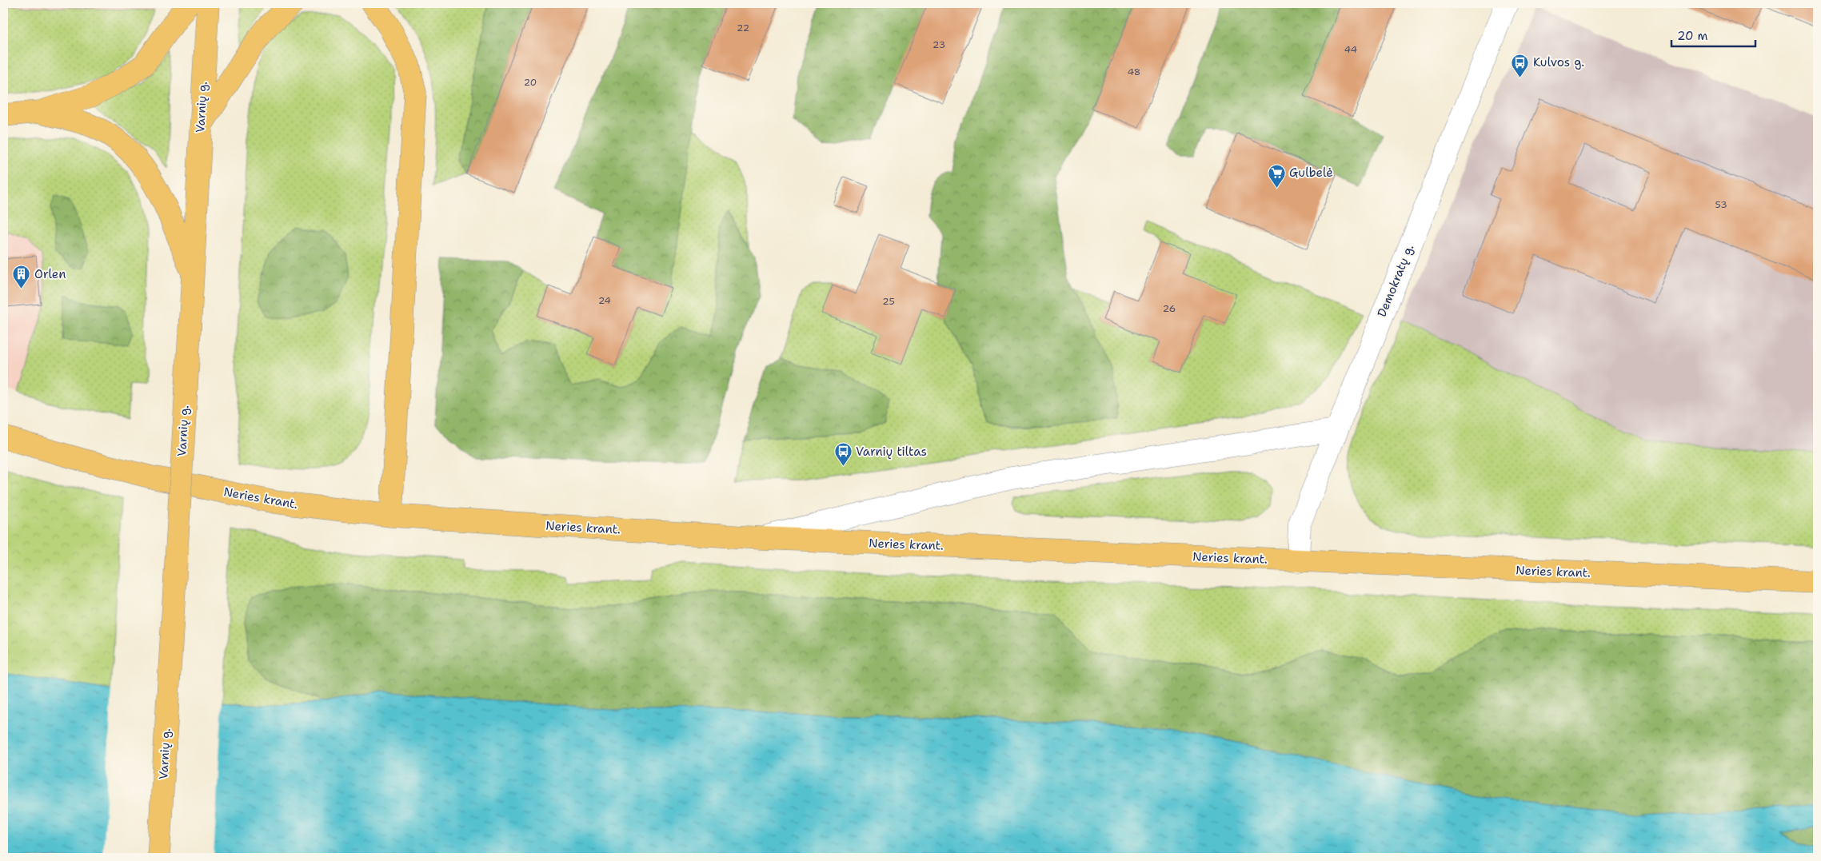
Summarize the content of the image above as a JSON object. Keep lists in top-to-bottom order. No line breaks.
{"streets":{"main road":["Varnių g.","Neries krant."],"street":["Demokratų g."]},"crossings":[["Demokratų g.","Neries krant."]],"places":{"bus stop":["Kulvos g.","Varnių tiltas"],"supermarket":["Gulbelė"],"building":["Orlen"]},"house_numbers":["22","23","44","48","20","53","24","25","26"],"scale_bar":"20 m"}
